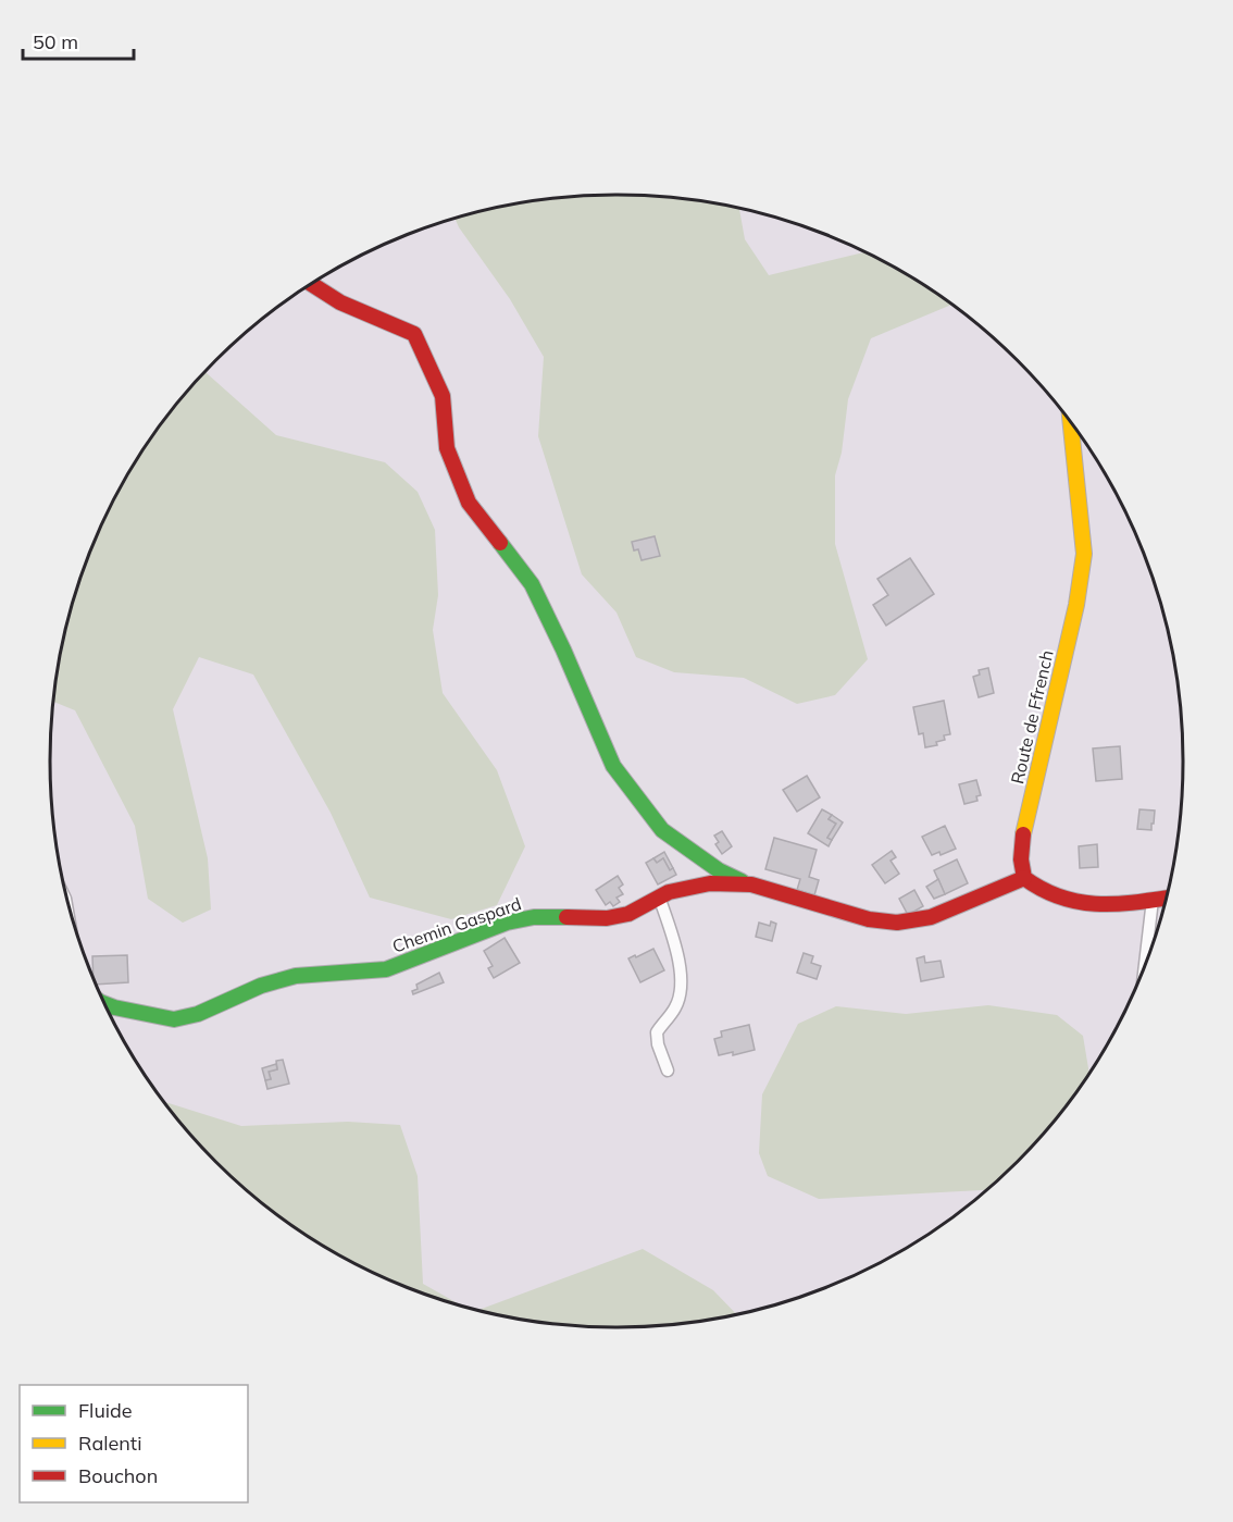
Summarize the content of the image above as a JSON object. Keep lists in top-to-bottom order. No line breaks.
{"streets":{"street":["Route de Ffrench","Chemin Gaspard"]},"crossings":[["Route de Ffrench","Chemin Gaspard"]],"legend":["Fluide","Ralenti","Bouchon"],"scale_bar":"50 m"}
